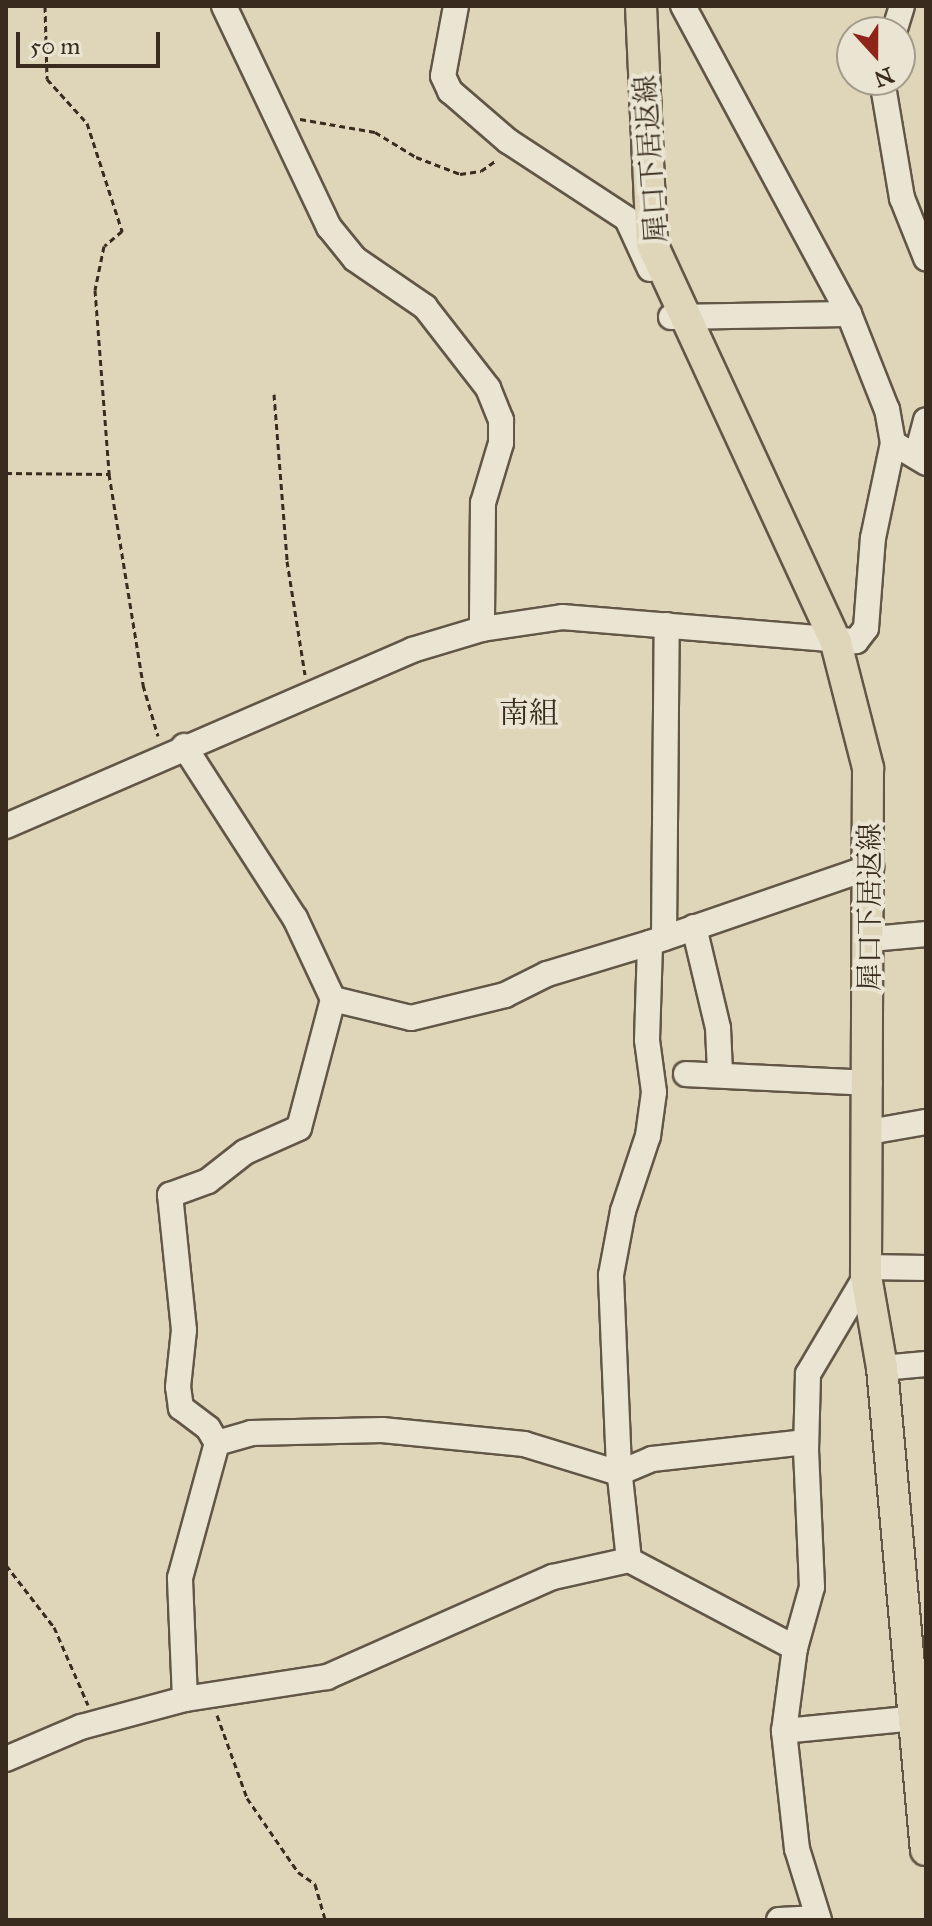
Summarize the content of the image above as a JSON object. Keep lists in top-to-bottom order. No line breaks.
{"streets":{"main road":["犀口下居返線"]},"districts":["南組"],"scale_bar":"50 m","north":"bottom"}
